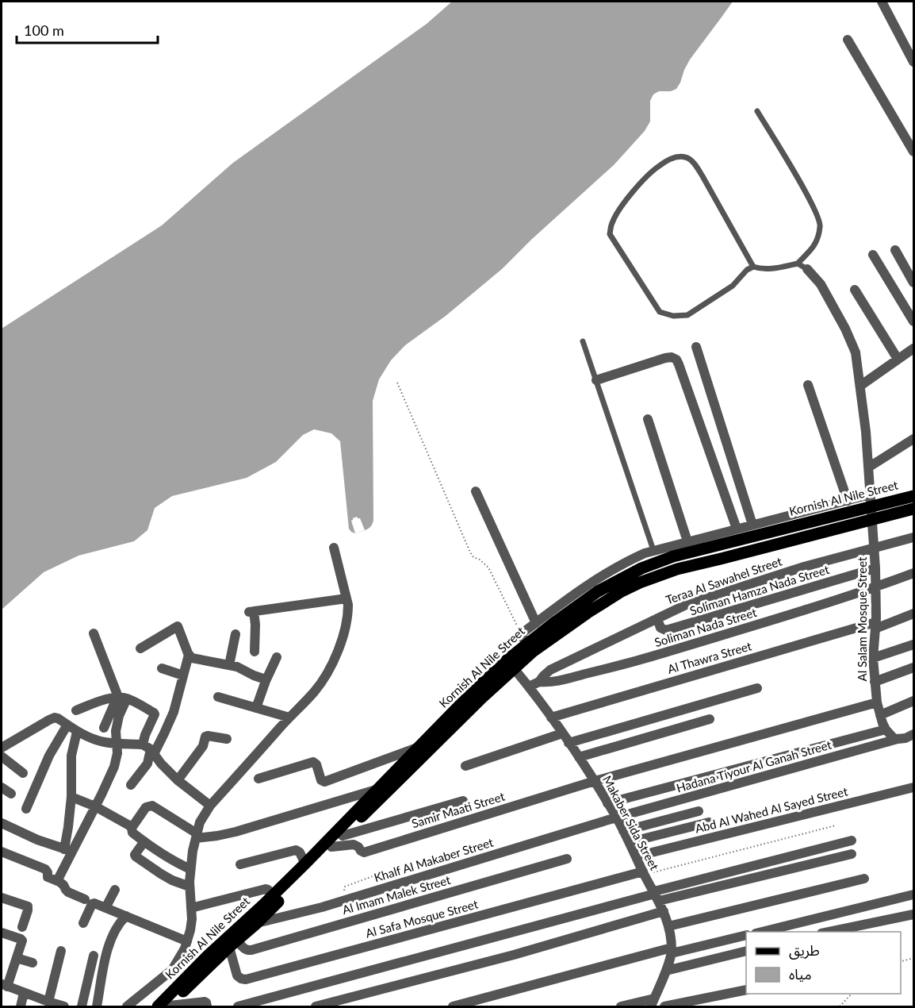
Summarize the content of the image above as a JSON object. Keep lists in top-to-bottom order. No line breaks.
{"streets":{"main road":["Kornish Al Nile Street"],"street":["Teraa Al Sawahel Street","Soliman Hamza Nada Street","Al Salam Mosque Street","Soliman Nada Street","Al Thawra Street","Hadana Tiyour Al Ganah Street","Samir Maati Street","Abd Al Wahed Al Sayed Street","Makaber Sida Street","Khalf Al Makaber Street","Al Imam Malek Street","Al Safa Mosque Street"]},"crossings":[["Kornish Al Nile Street","Al Salam Mosque Street"],["Kornish Al Nile Street","Samir Maati Street"],["Kornish Al Nile Street","Makaber Sida Street"],["Kornish Al Nile Street","Khalf Al Makaber Street"],["Kornish Al Nile Street","Al Imam Malek Street"],["Kornish Al Nile Street","Al Safa Mosque Street"],["Teraa Al Sawahel Street","Soliman Hamza Nada Street"],["Teraa Al Sawahel Street","Al Salam Mosque Street"],["Teraa Al Sawahel Street","Soliman Nada Street"],["Teraa Al Sawahel Street","Makaber Sida Street"],["Soliman Hamza Nada Street","Al Salam Mosque Street"],["Al Salam Mosque Street","Soliman Nada Street"],["Al Salam Mosque Street","Al Thawra Street"],["Al Thawra Street","Makaber Sida Street"],["Hadana Tiyour Al Ganah Street","Makaber Sida Street"],["Hadana Tiyour Al Ganah Street","Khalf Al Makaber Street"],["Samir Maati Street","Makaber Sida Street"],["Abd Al Wahed Al Sayed Street","Makaber Sida Street"],["Makaber Sida Street","Khalf Al Makaber Street"],["Makaber Sida Street","Al Safa Mosque Street"],["Al Imam Malek Street","Al Safa Mosque Street"]],"legend":["طريق","مياه"],"scale_bar":"100 m"}
